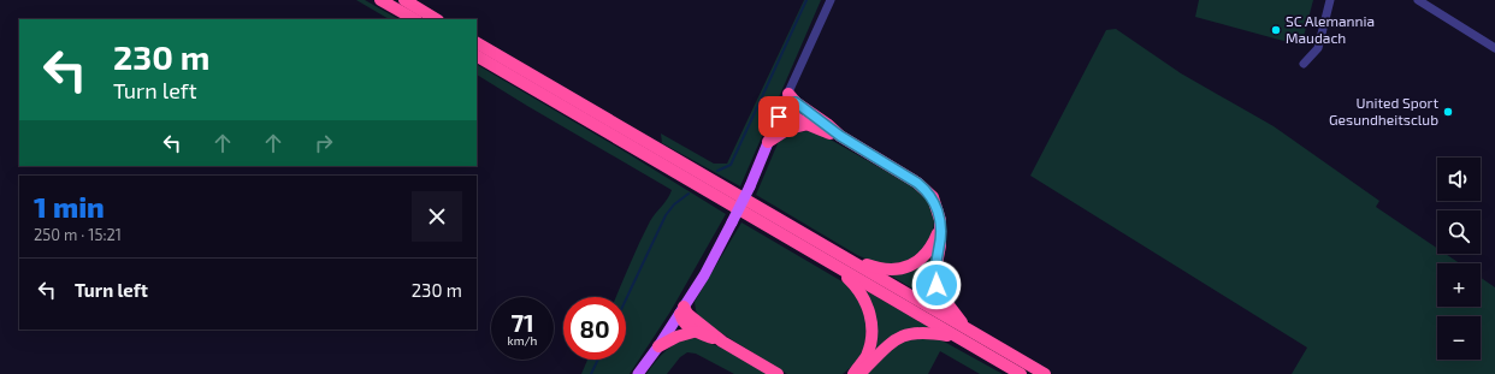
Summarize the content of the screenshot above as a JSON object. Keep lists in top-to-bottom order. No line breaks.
{"places":["SC Alemannia Maudach","United Sport Gesundheitsclub"],"page":{"turn":["230 m","Turn left"],"map_buttons":["+","−"],"heading":["1 min","250 m · 15:21"],"list":[{"name":"Turn left","value":"230 m"}],"speed":"71 km/h","limit":"80"}}
